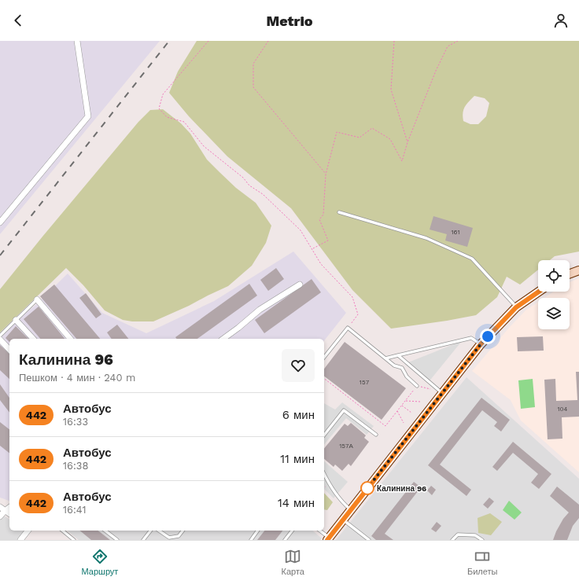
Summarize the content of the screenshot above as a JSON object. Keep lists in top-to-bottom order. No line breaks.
{"places":["Калинина 96"],"lines":["bus line 442"],"house_numbers":["161","157","104","157А"],"page":{"header":"Metrio","heading":["Калинина 96","Пешком · 4 мин · 240 m"],"list":[{"mark":"442","name":"Автобус","note":"16:33","value":"6 мин"},{"mark":"442","name":"Автобус","note":"16:38","value":"11 мин"},{"mark":"442","name":"Автобус","note":"16:41","value":"14 мин"}],"tabs":["Маршрут","Карта","Билеты"]}}
